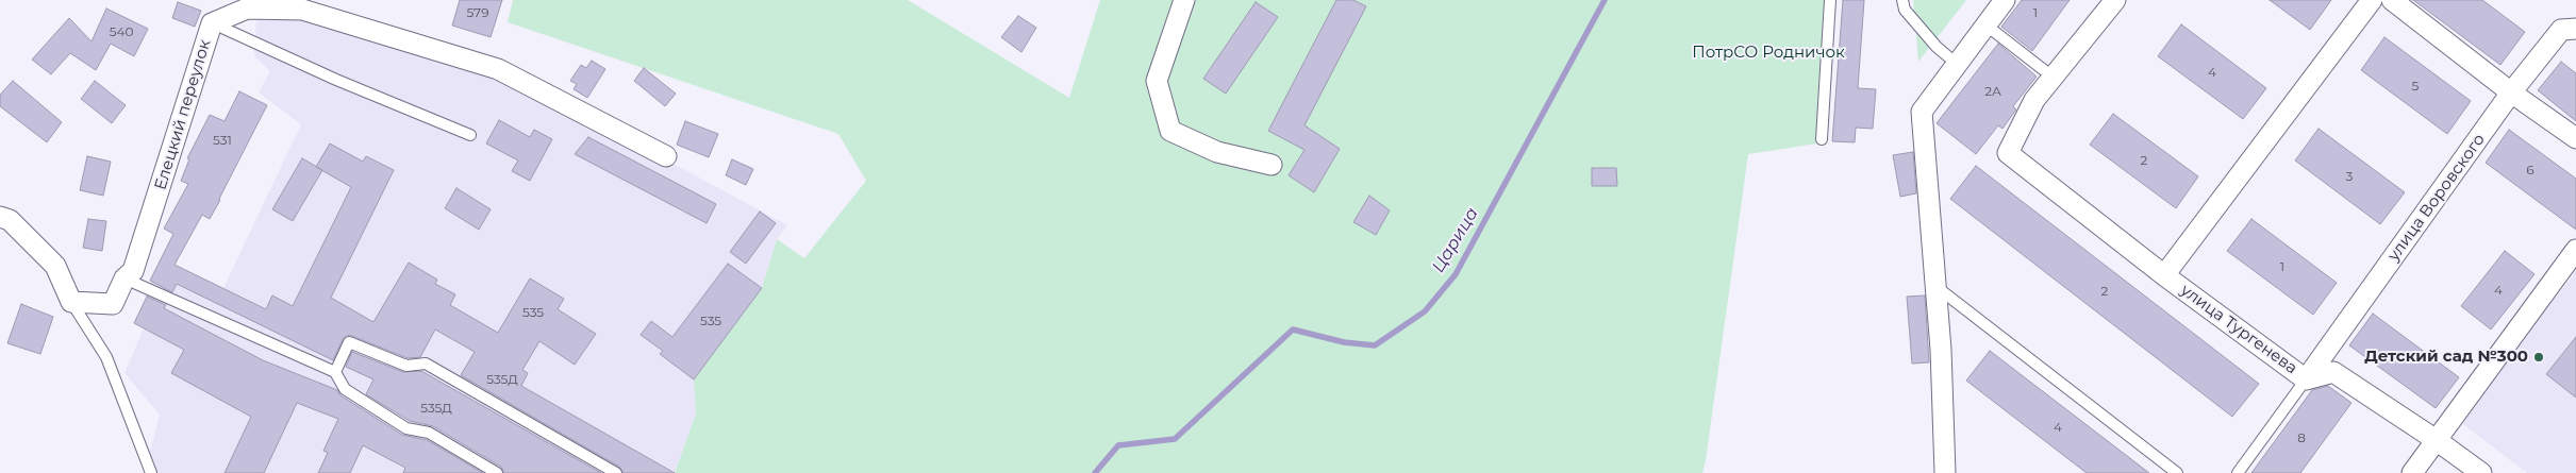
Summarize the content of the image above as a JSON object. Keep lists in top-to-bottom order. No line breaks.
{"streets":{"street":["Елецкий переулок","улица Воровского","улица Тургенева"]},"crossings":[["улица Воровского","улица Тургенева"]],"water":["Царица"],"parks":["ПотрСО Родничок"],"places":["Детский сад №300"],"house_numbers":["579","1","540","4","5","2А","531","2","6","3","1","4","2","535","535","535Д","535Д","4","8"]}
